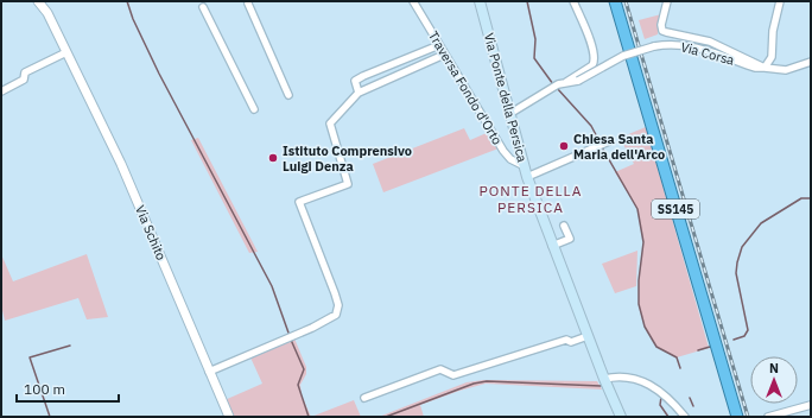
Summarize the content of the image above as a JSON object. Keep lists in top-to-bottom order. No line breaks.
{"streets":{"highway":["SS145"],"main road":["Via Ponte della Persica"],"street":["Via Corsa","Traversa Fondo d'Orto","Via Schito"]},"crossings":[["Via Corsa","Via Ponte della Persica"],["Traversa Fondo d'Orto","Via Ponte della Persica"]],"districts":["PONTE DELLA PERSICA"],"places":["Chiesa Santa Maria dell'Arco","Istituto Comprensivo Luigi Denza"],"scale_bar":"100 m","north":"top"}
